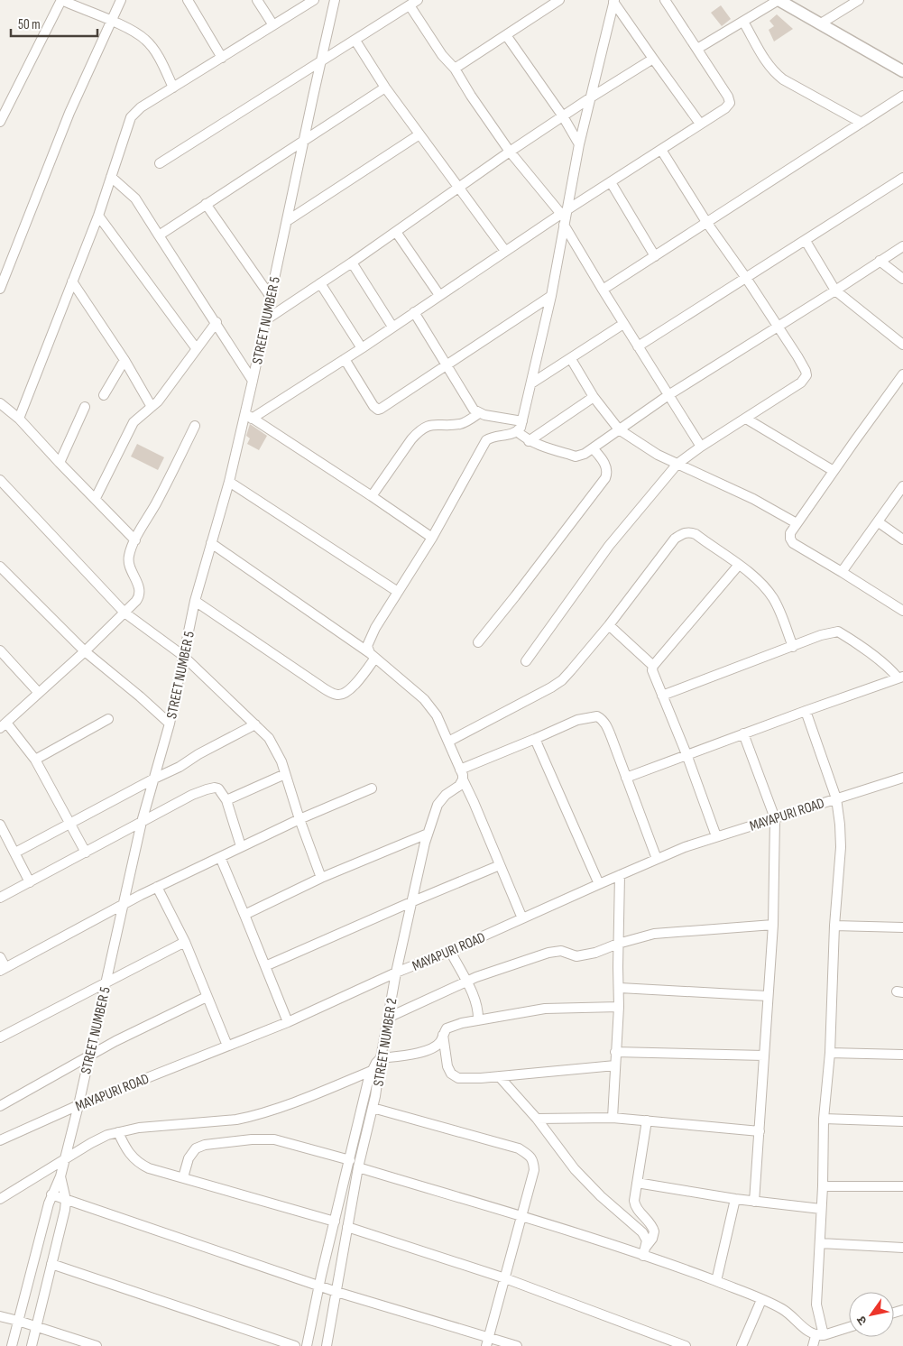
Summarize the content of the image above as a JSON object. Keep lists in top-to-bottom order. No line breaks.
{"streets":{"street":["STREET NUMBER 5","MAYAPURI ROAD","STREET NUMBER 2"]},"crossings":[["STREET NUMBER 5","MAYAPURI ROAD"],["MAYAPURI ROAD","STREET NUMBER 2"]],"scale_bar":"50 m","north":"bottom left"}
